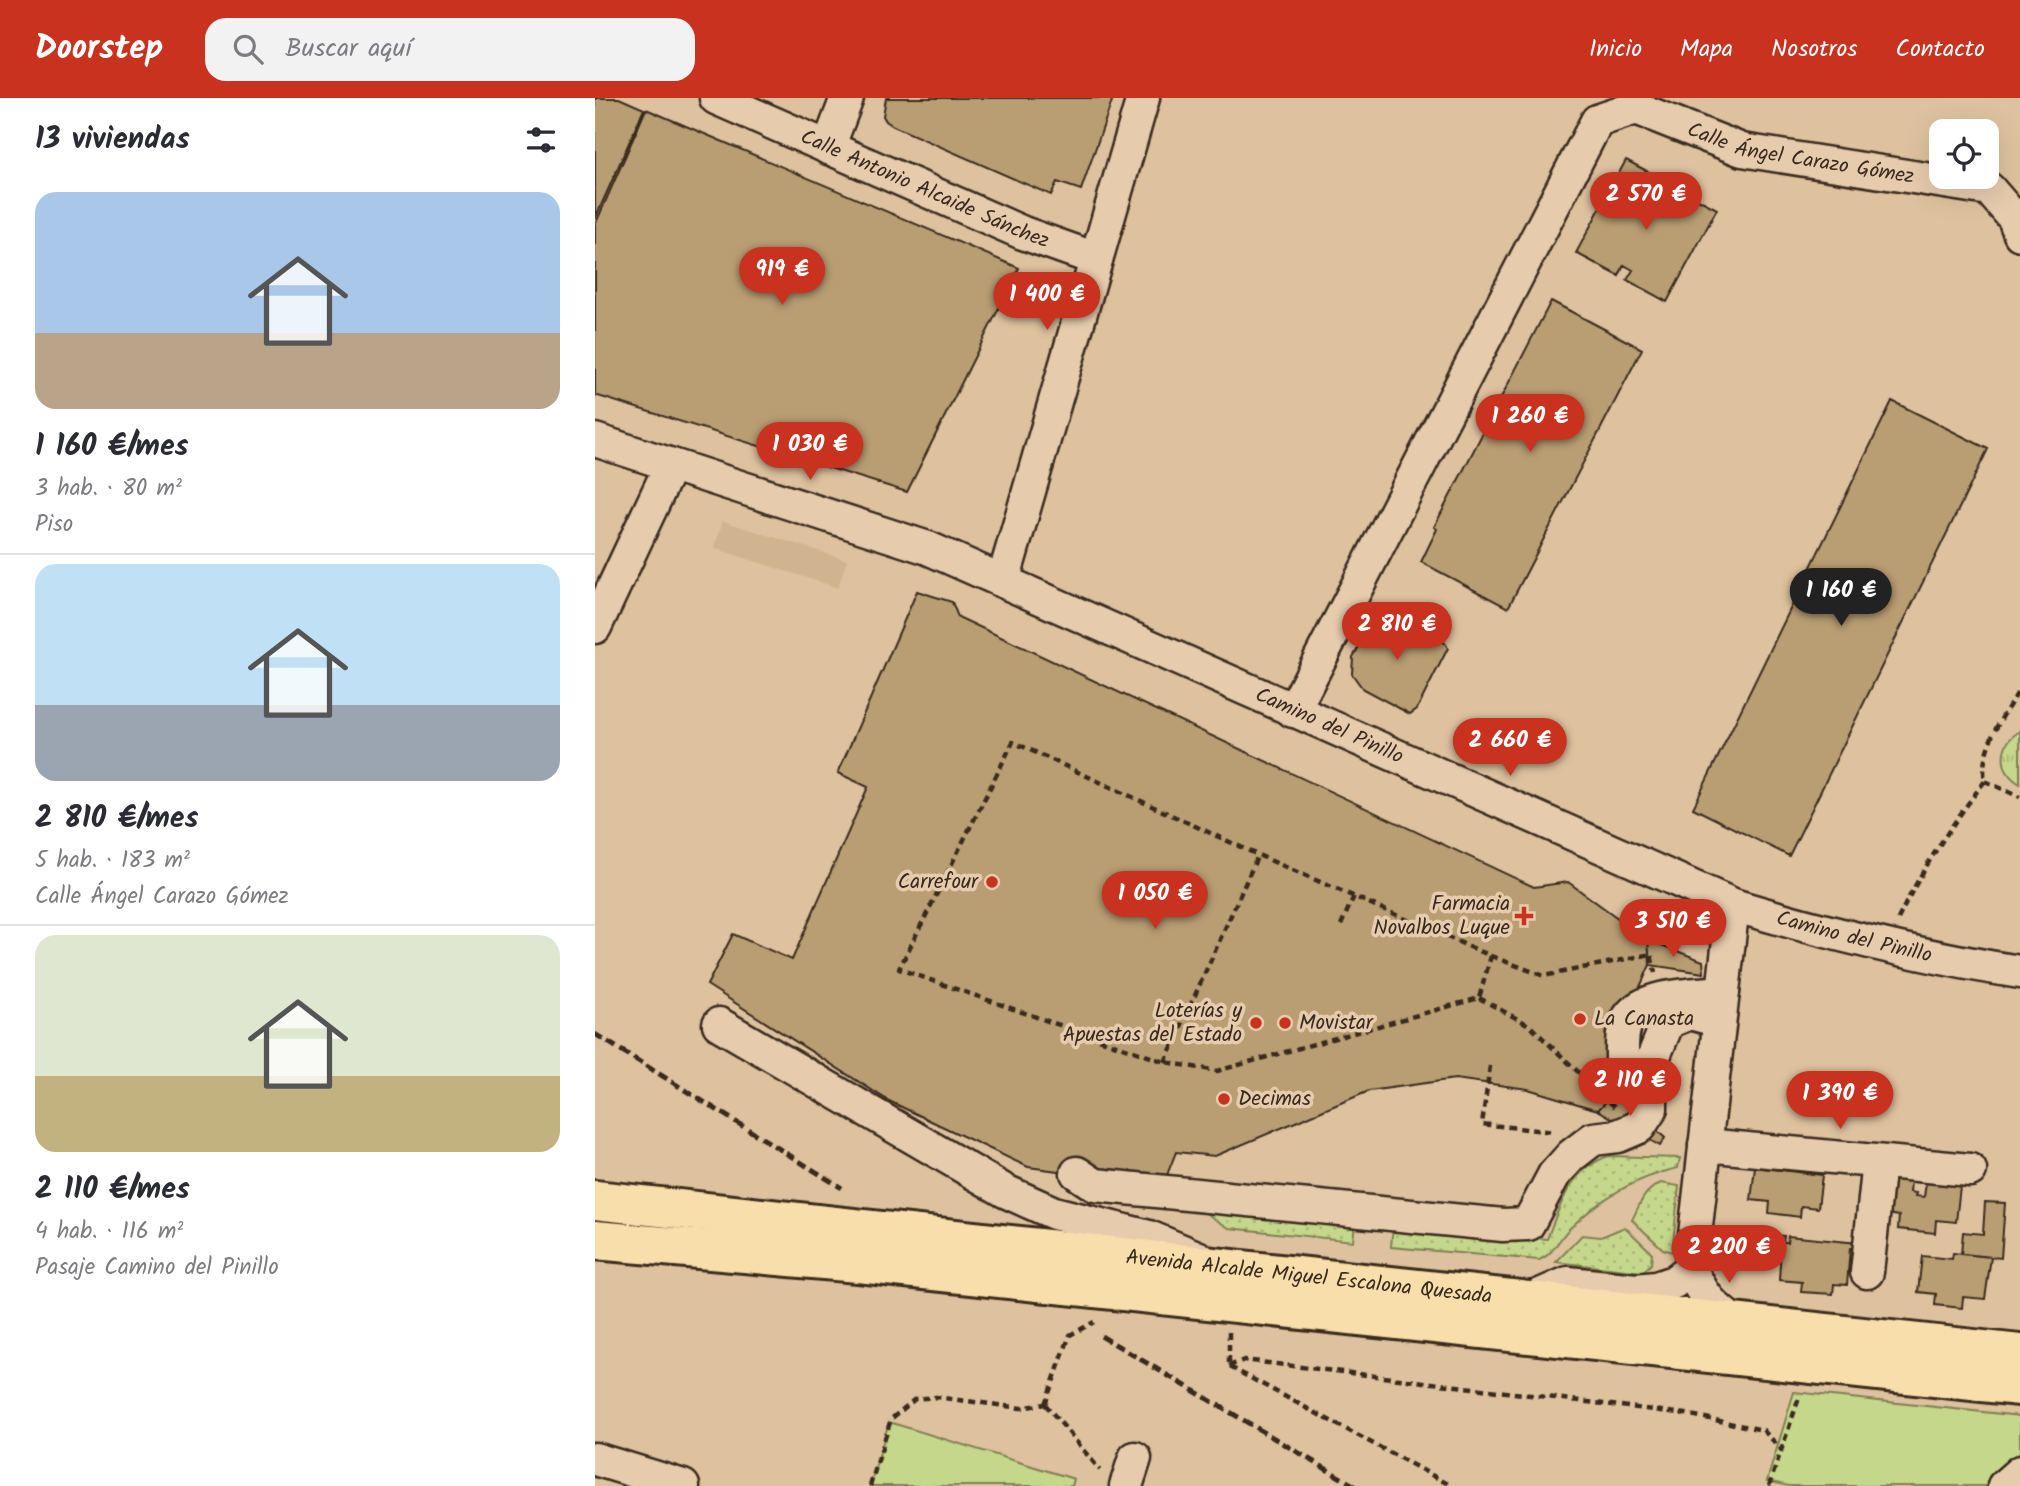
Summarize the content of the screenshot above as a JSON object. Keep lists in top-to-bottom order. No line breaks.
{"streets":{"main road":["Avenida Alcalde Miguel Escalona Quesada"],"street":["Calle Ángel Carazo Gómez","Calle Antonio Alcaide Sánchez","Camino del Pinillo"]},"crossings":[["Calle Ángel Carazo Gómez","Camino del Pinillo"]],"places":{"other":["Carrefour","La Canasta","Loterías y Apuestas del Estado","Movistar","Decimas"],"health":["Farmacia Novalbos Luque"]},"page":{"header":"Doorstep","search":"Buscar aquí","nav":["Inicio","Mapa","Nosotros","Contacto"],"heading":"13 viviendas","price":["2 570 €","919 €","1 400 €","1 260 €","1 030 €","1 160 €","2 810 €","2 660 €","1 050 €","3 510 €","2 110 €","1 390 €","2 200 €"],"list":[{"name":"1 160 €/mes","note":"3 hab. · 80 m² · Piso"},{"name":"2 810 €/mes","note":"5 hab. · 183 m² · Calle Ángel Carazo Gómez"},{"name":"2 110 €/mes","note":"4 hab. · 116 m² · Pasaje Camino del Pinillo"}]}}
